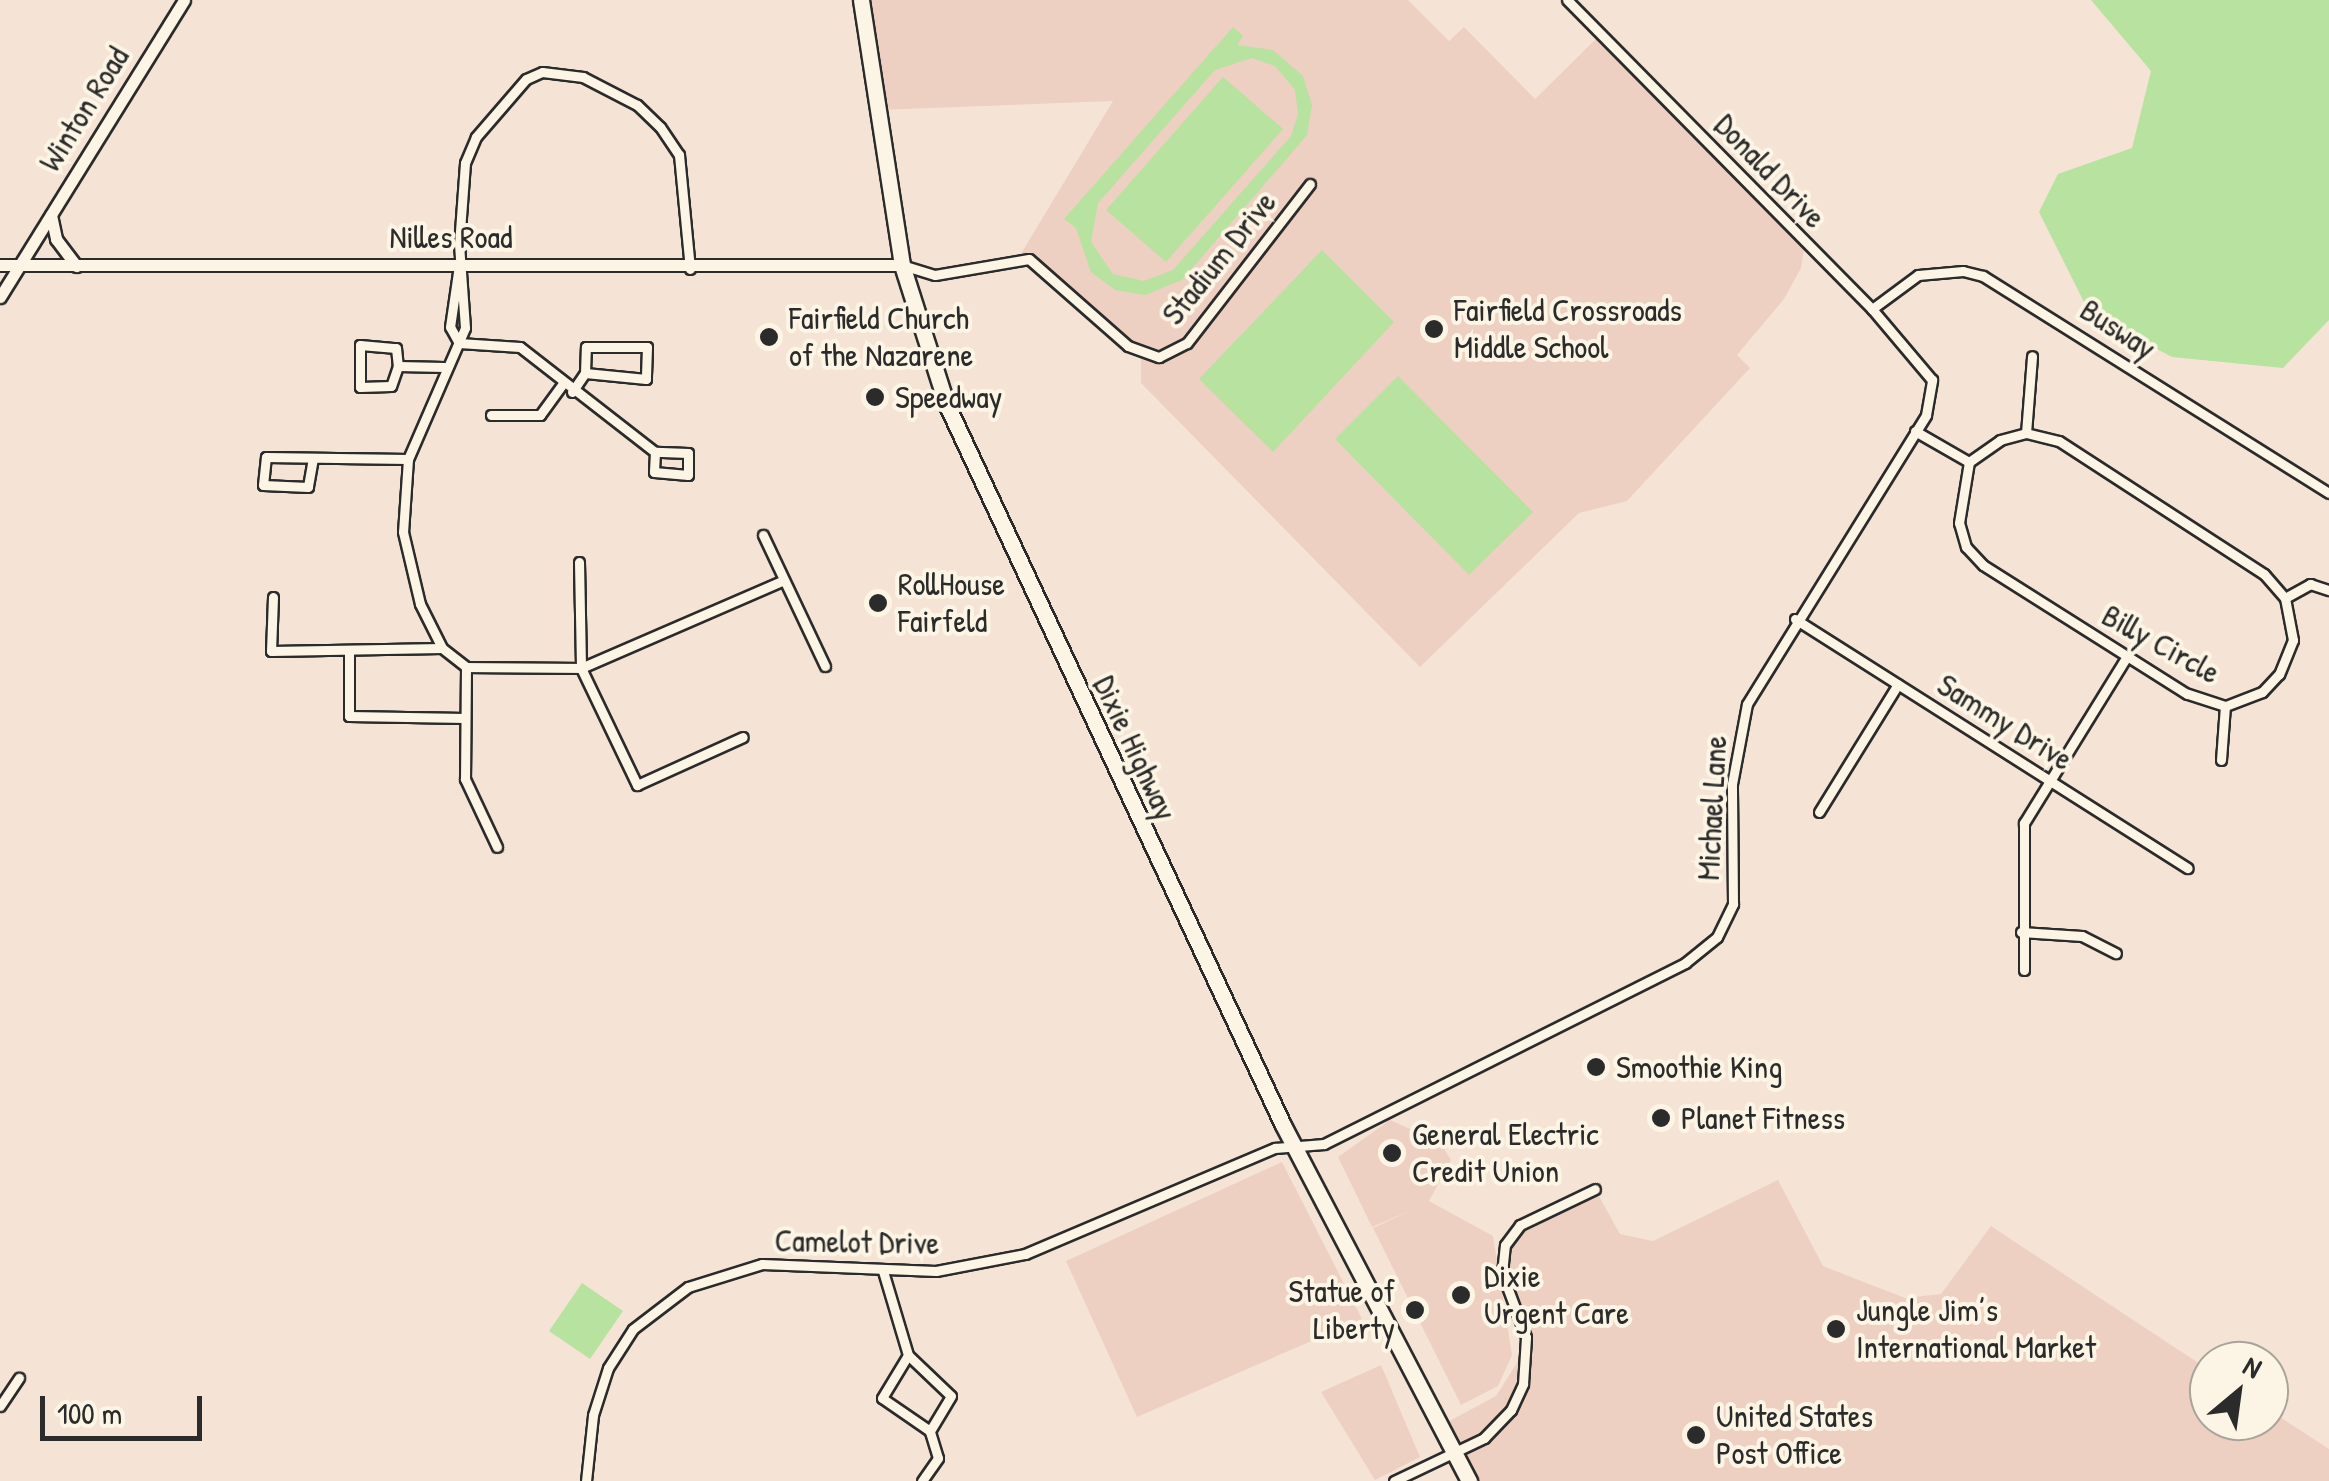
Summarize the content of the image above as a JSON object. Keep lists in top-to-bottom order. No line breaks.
{"streets":{"main road":["Dixie Highway"],"street":["Winton Road","Donald Drive","Nilles Road","Stadium Drive","Busway","Billy Circle","Sammy Drive","Michael Lane","Camelot Drive"]},"crossings":[["Winton Road","Nilles Road"],["Donald Drive","Busway"],["Donald Drive","Michael Lane"],["Nilles Road","Stadium Drive"],["Nilles Road","Dixie Highway"],["Stadium Drive","Dixie Highway"],["Sammy Drive","Michael Lane"],["Dixie Highway","Michael Lane"],["Dixie Highway","Camelot Drive"],["Michael Lane","Camelot Drive"]],"places":["Fairfield Crossroads Middle School","Fairfield Church of the Nazarene","Speedway","RollHouse Fairfeld","Smoothie King","Planet Fitness","General Electric Credit Union","Dixie Urgent Care","Statue of Liberty","Jungle Jim’s International Market","United States Post Office"],"scale_bar":"100 m","north":"top right"}
